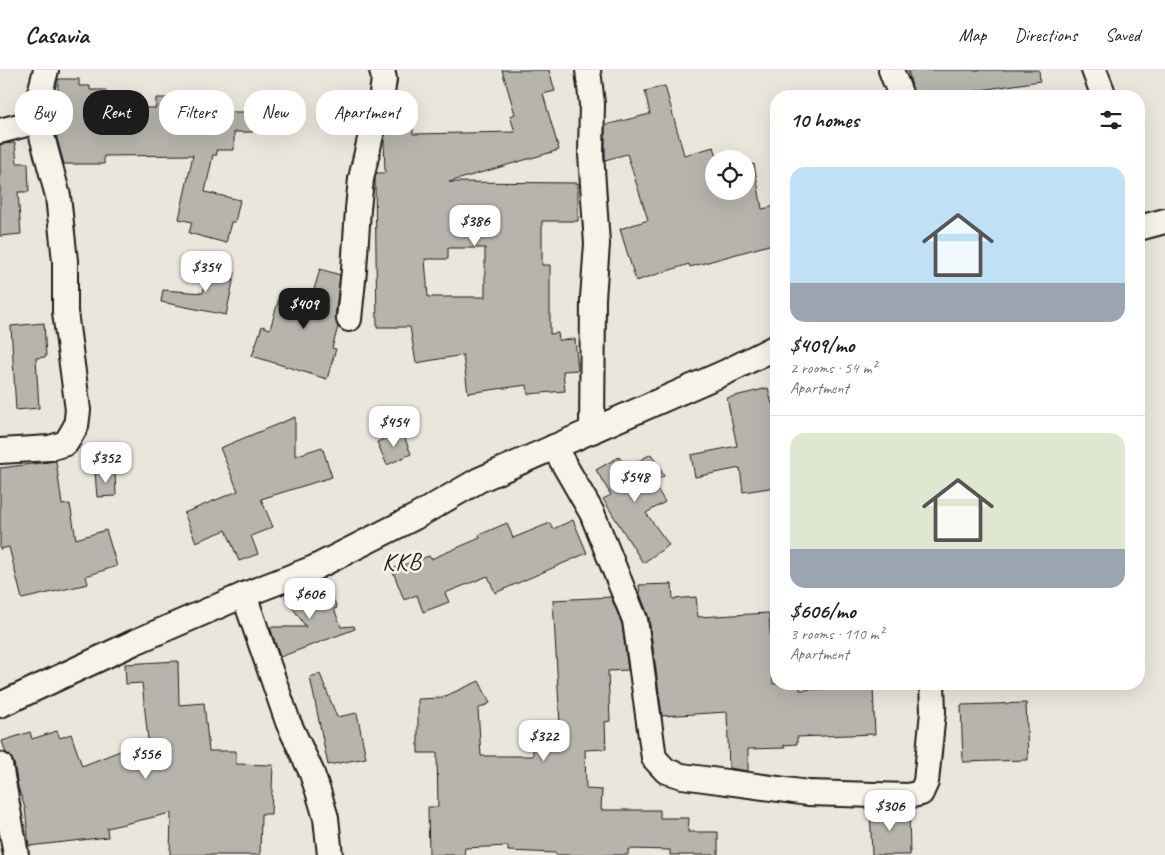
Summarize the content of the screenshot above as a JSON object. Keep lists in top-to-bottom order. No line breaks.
{"districts":["KKB"],"page":{"header":"Casavia","nav":["Map","Directions","Saved"],"chip":["Buy","Rent","Filters","New","Apartment"],"heading":"10 homes","list":[{"name":"$409/mo","note":"2 rooms · 54 m² · Apartment"},{"name":"$606/mo","note":"3 rooms · 110 m² · Apartment"}],"price":["$386","$354","$409","$454","$352","$548","$606","$322","$556","$306"]}}
